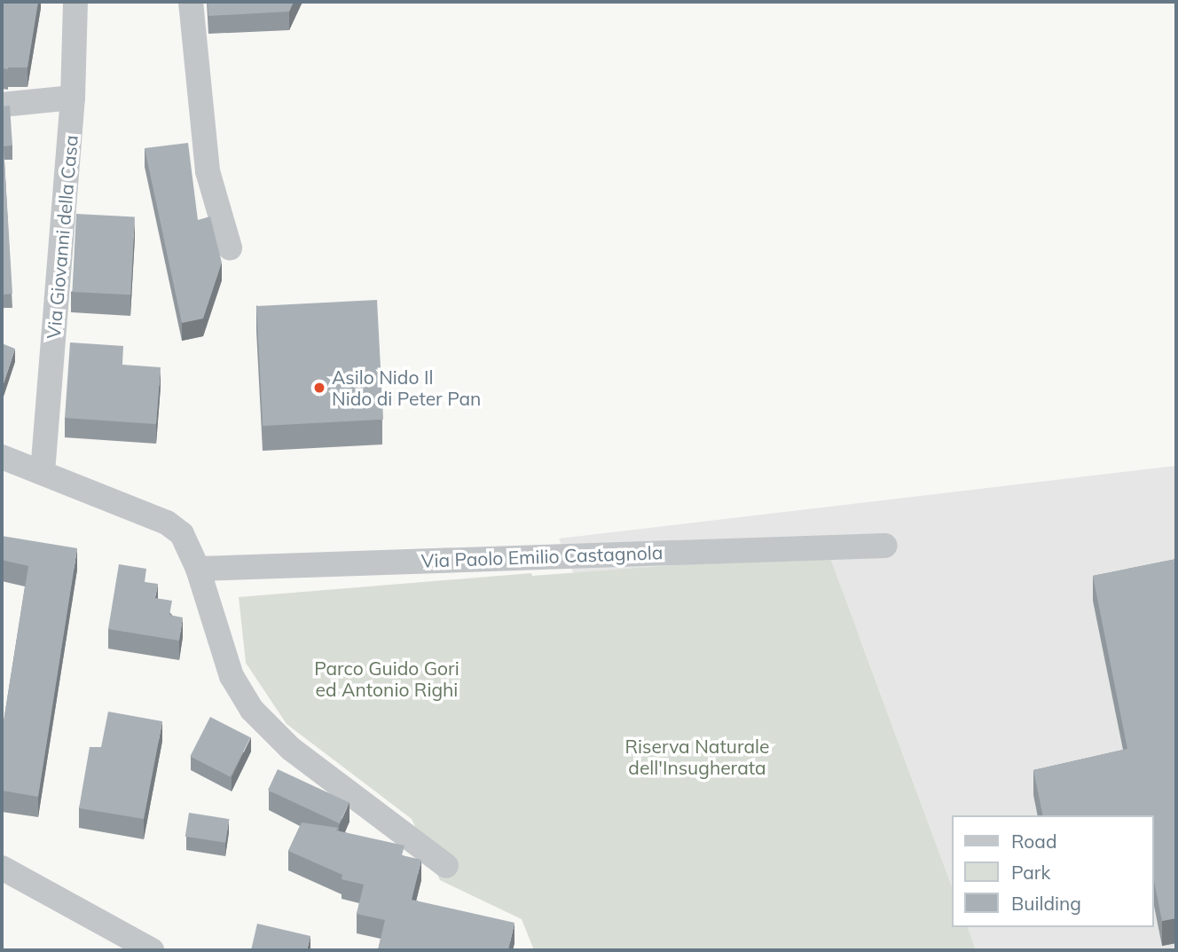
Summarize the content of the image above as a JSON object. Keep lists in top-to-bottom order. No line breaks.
{"streets":{"street":["Via Giovanni della Casa","Via Paolo Emilio Castagnola"]},"parks":["Parco Guido Gori ed Antonio Righi","Riserva Naturale dell'Insugherata"],"places":["Asilo Nido Il Nido di Peter Pan"],"legend":["Road","Park","Building"]}
